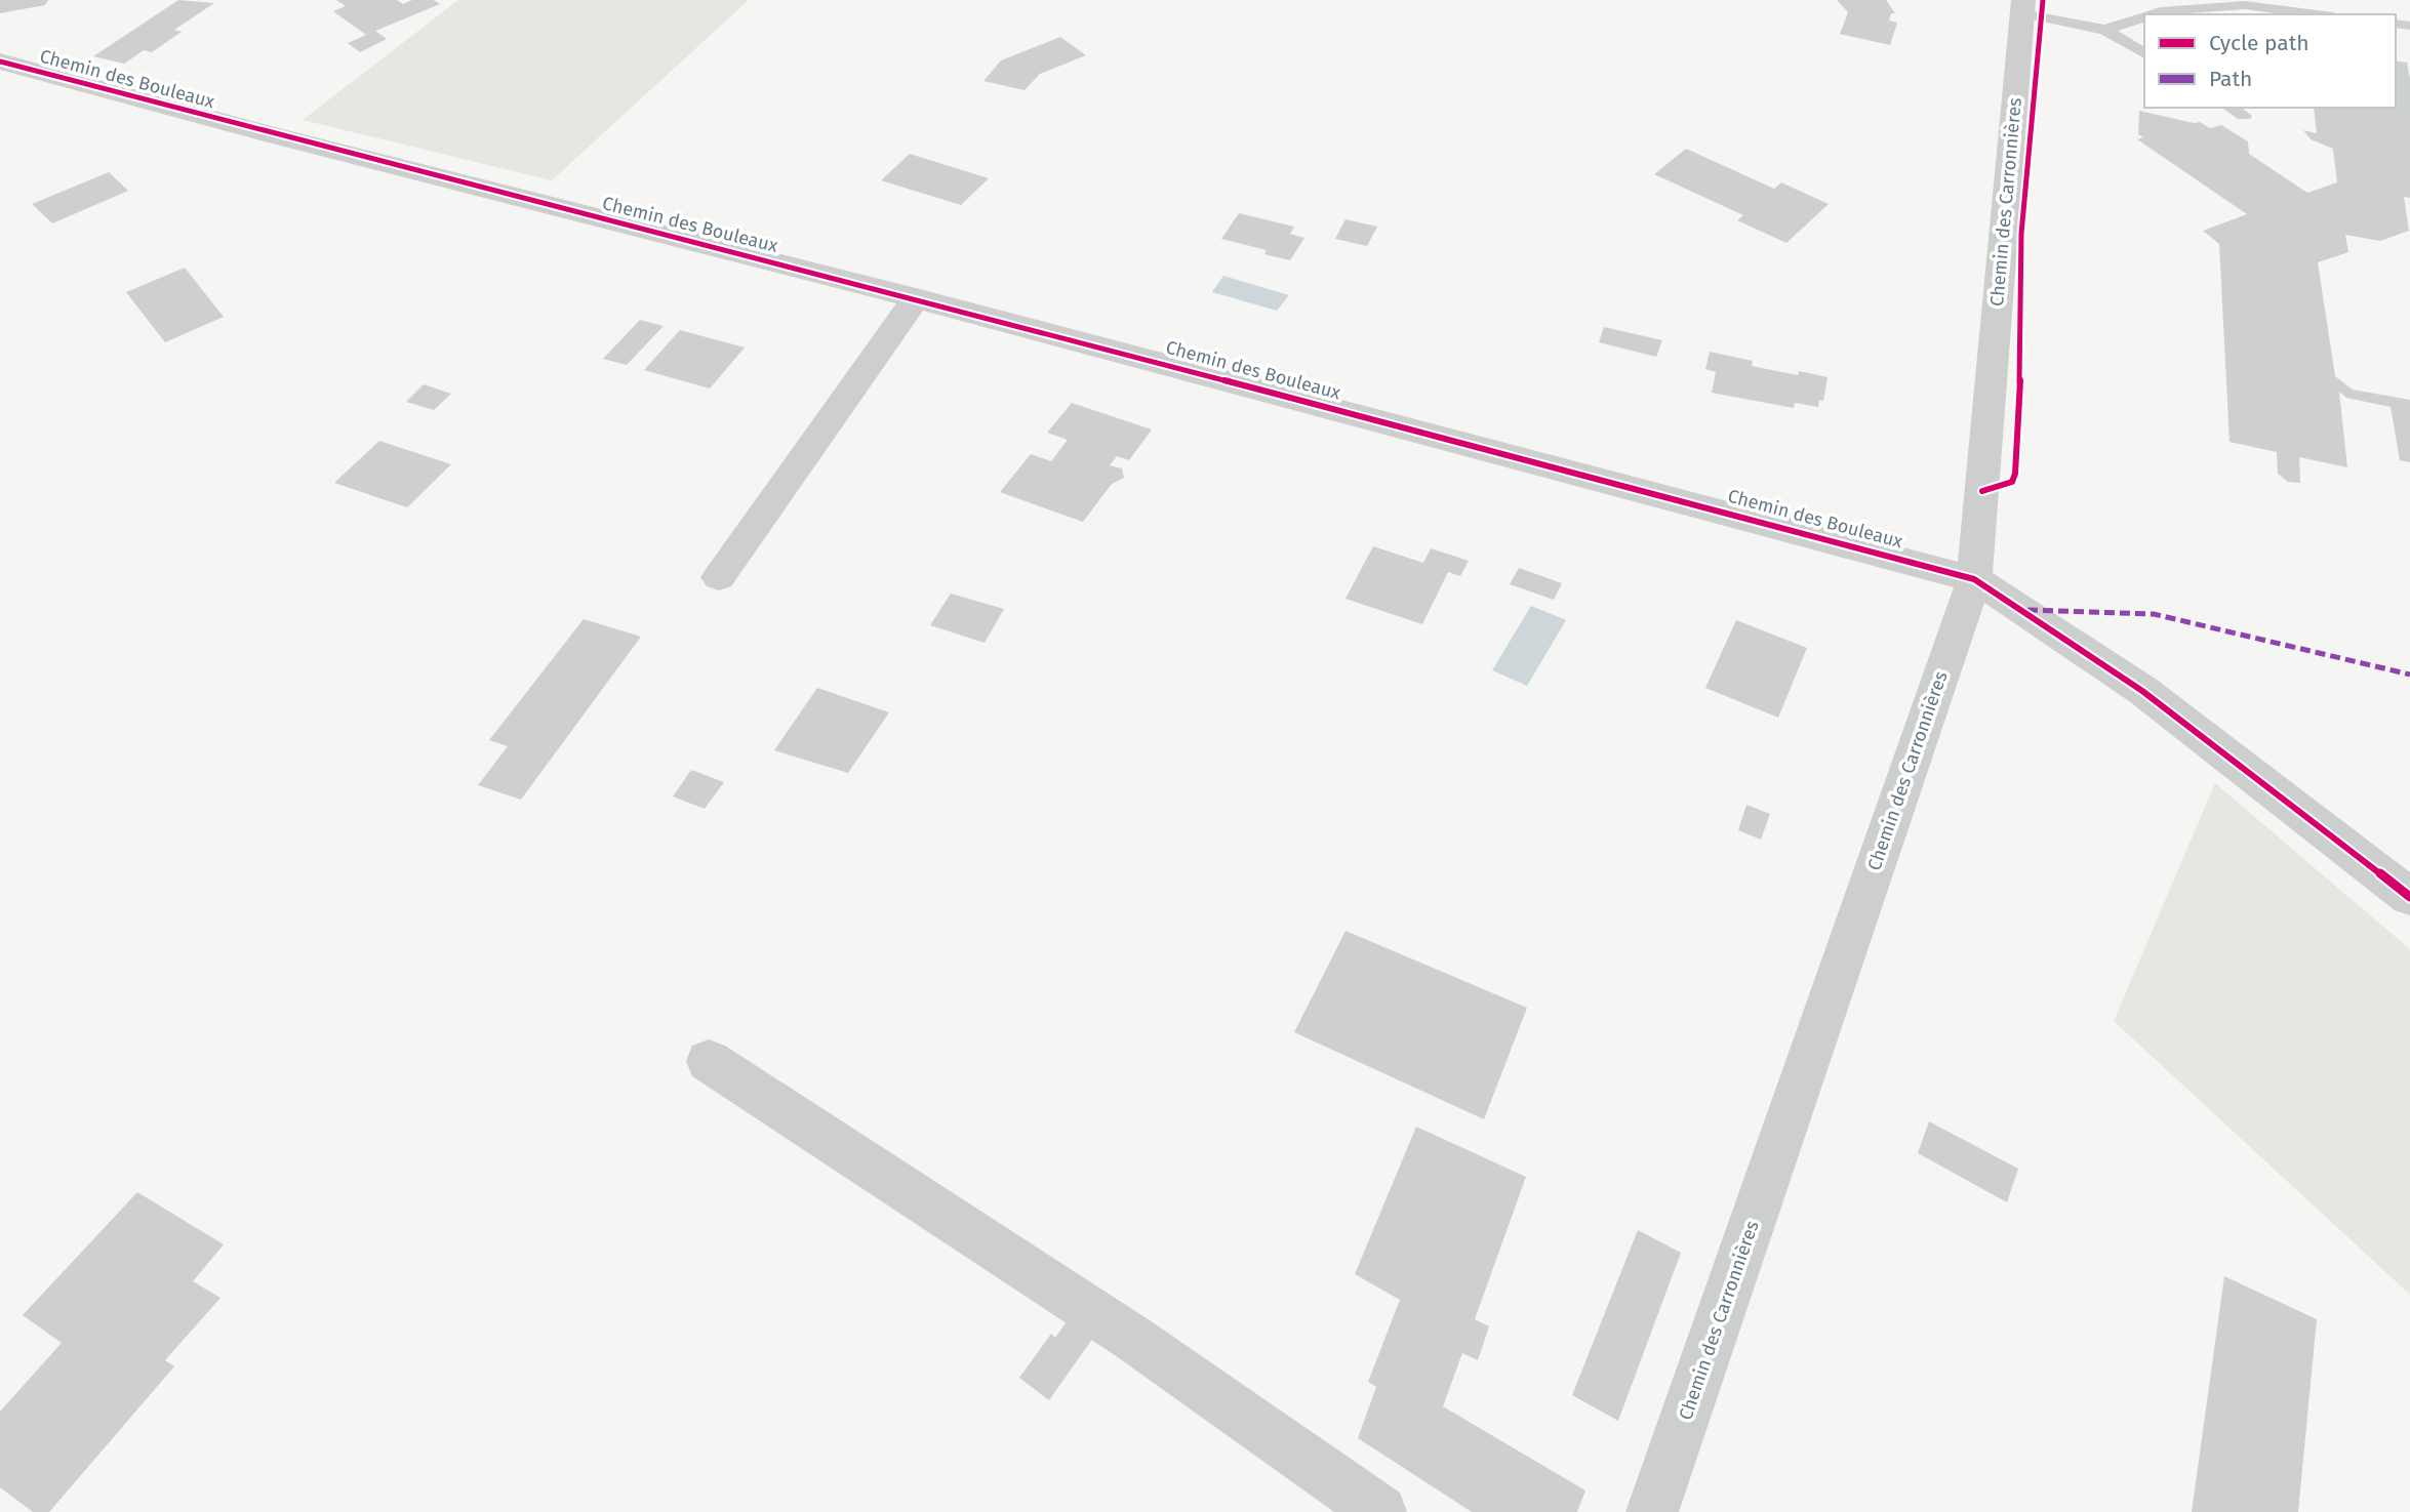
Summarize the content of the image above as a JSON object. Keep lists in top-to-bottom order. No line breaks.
{"streets":{"street":["Chemin des Bouleaux","Chemin des Carronnières"]},"crossings":[["Chemin des Bouleaux","Chemin des Carronnières"]],"legend":["Cycle path","Path"]}
